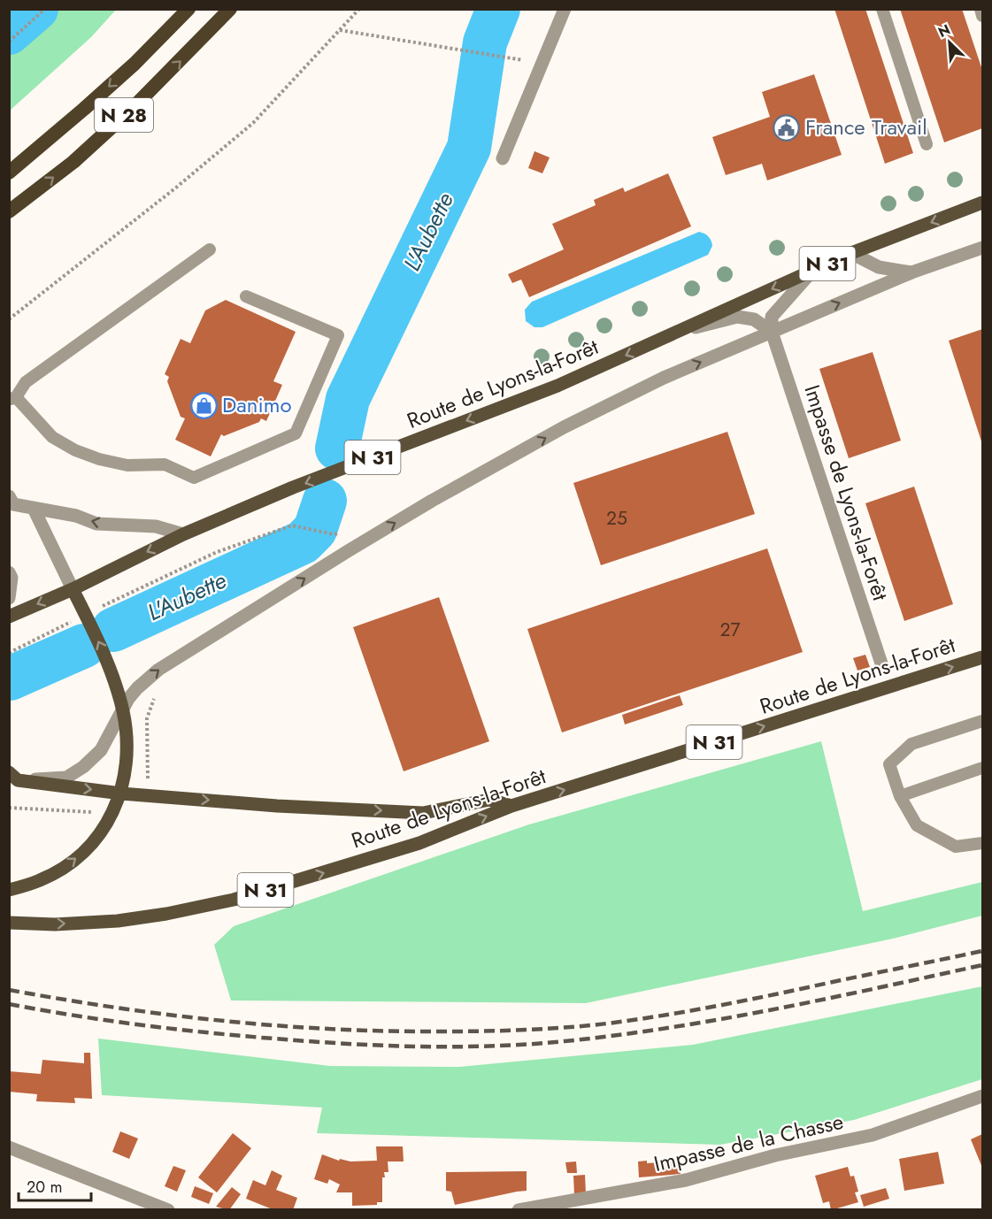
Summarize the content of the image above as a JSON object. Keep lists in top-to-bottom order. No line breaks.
{"streets":{"highway":["N 28"],"main road":["N 31","Route de Lyons-la-Forêt"],"street":["Impasse de Lyons-la-Forêt","Impasse de la Chasse"]},"water":["L'Aubette"],"places":{"public building":["France Travail"],"shop":["Danimo"]},"house_numbers":["25","27"],"scale_bar":"20 m","north":"top left"}
